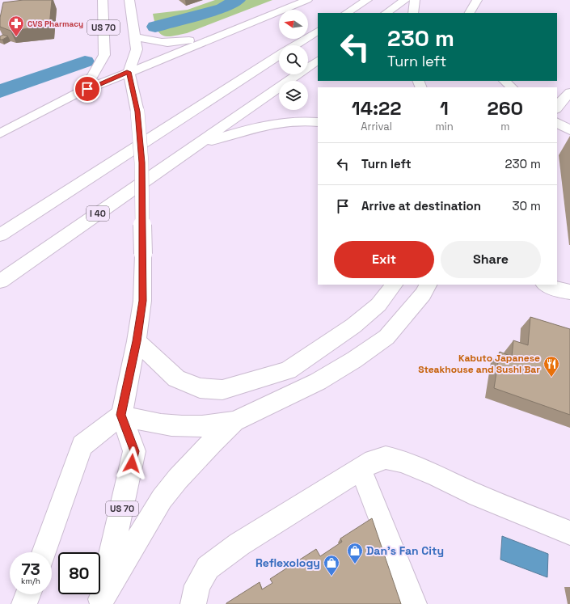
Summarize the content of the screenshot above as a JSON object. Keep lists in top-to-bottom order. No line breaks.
{"streets":{"main road":["US 70","I 40"]},"places":{"pharmacy":["CVS Pharmacy"],"restaurant":["Kabuto Japanese Steakhouse and Sushi Bar"],"shop":["Dan's Fan City","Reflexology"]},"north":"left","page":{"turn":["230 m","Turn left"],"eta":["14:22","Arrival","1","min","260","m"],"list":[{"name":"Turn left","value":"230 m"},{"name":"Arrive at destination","value":"30 m"}],"buttons":["Exit","Share"],"speed":"73 km/h","limit":"80"}}
